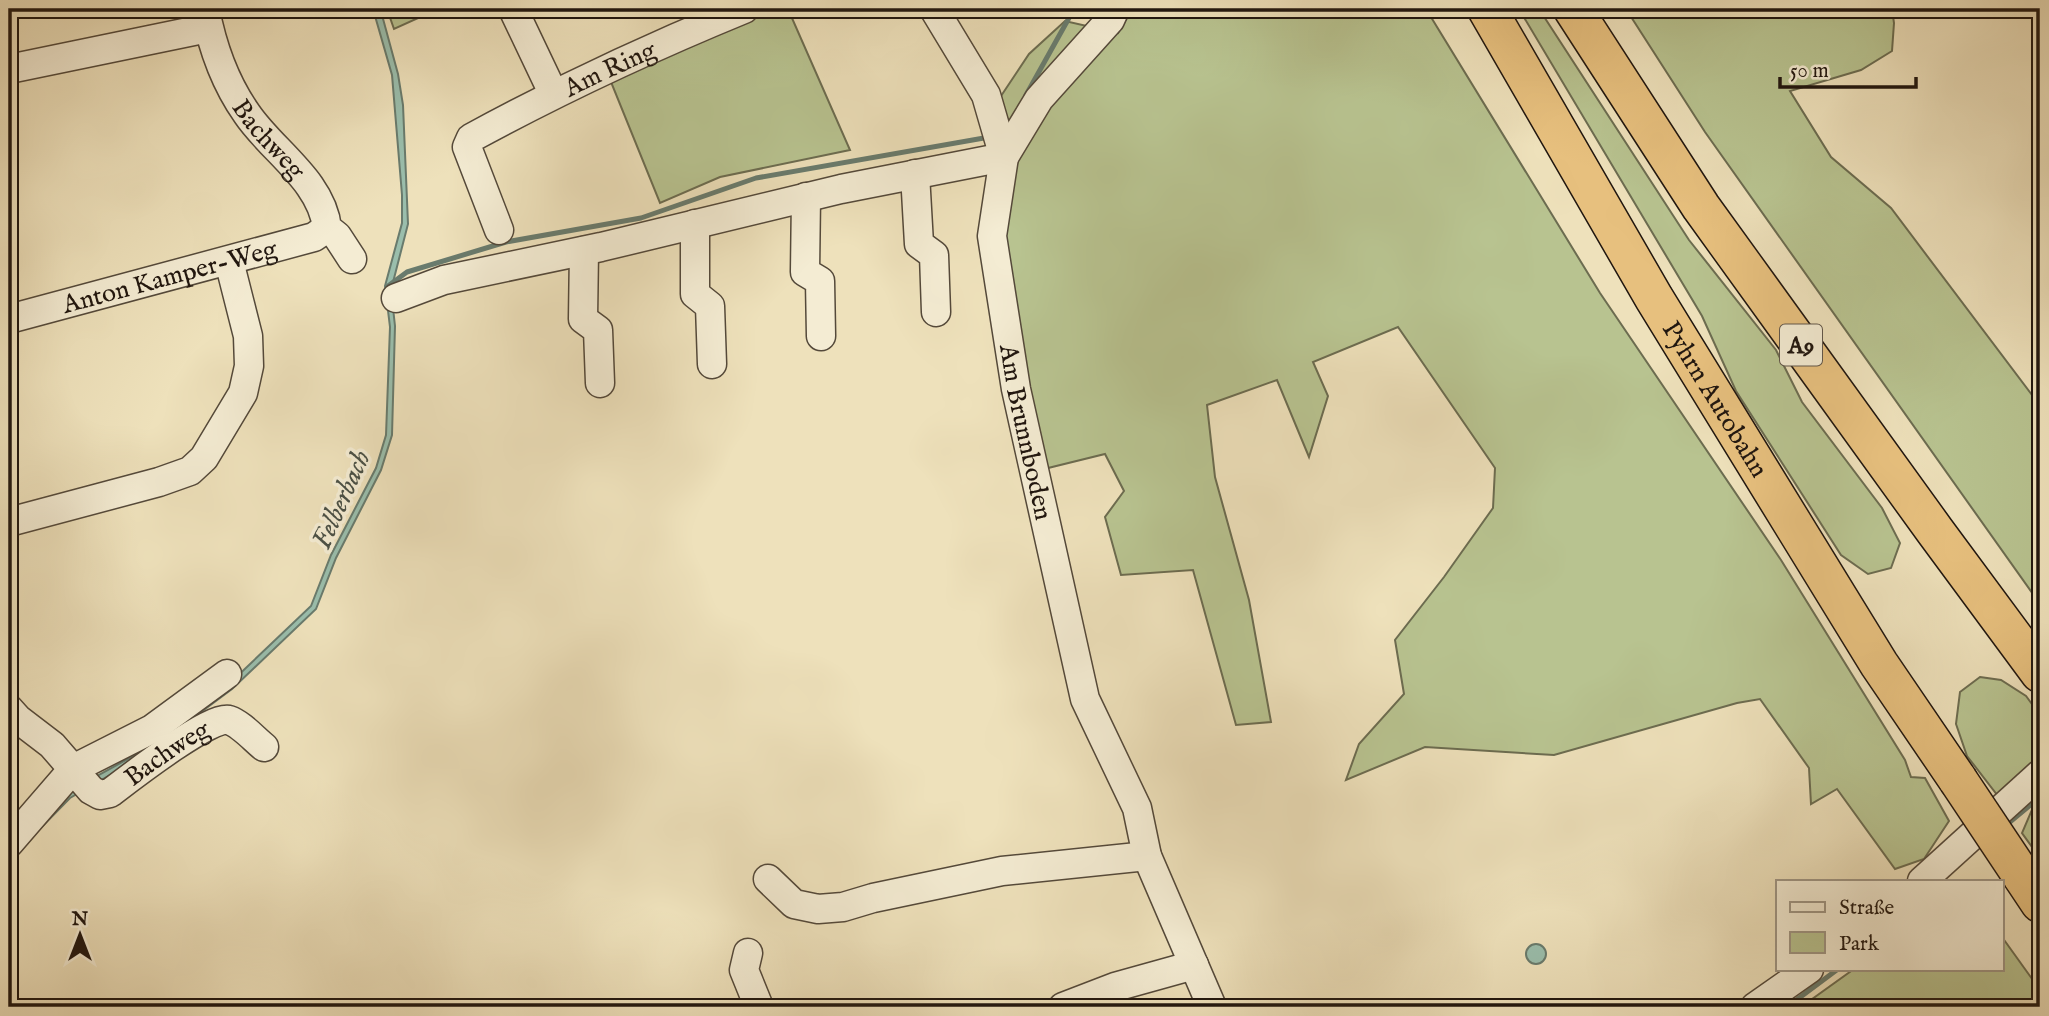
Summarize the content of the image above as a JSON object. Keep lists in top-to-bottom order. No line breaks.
{"streets":{"highway":["A9","Pyhrn Autobahn"],"street":["Am Ring","Bachweg","Anton Kamper-Weg","Am Brunnboden"]},"crossings":[["Bachweg","Anton Kamper-Weg"]],"water":["Felberbach"],"legend":["Straße","Park"],"scale_bar":"50 m","north":"top"}
